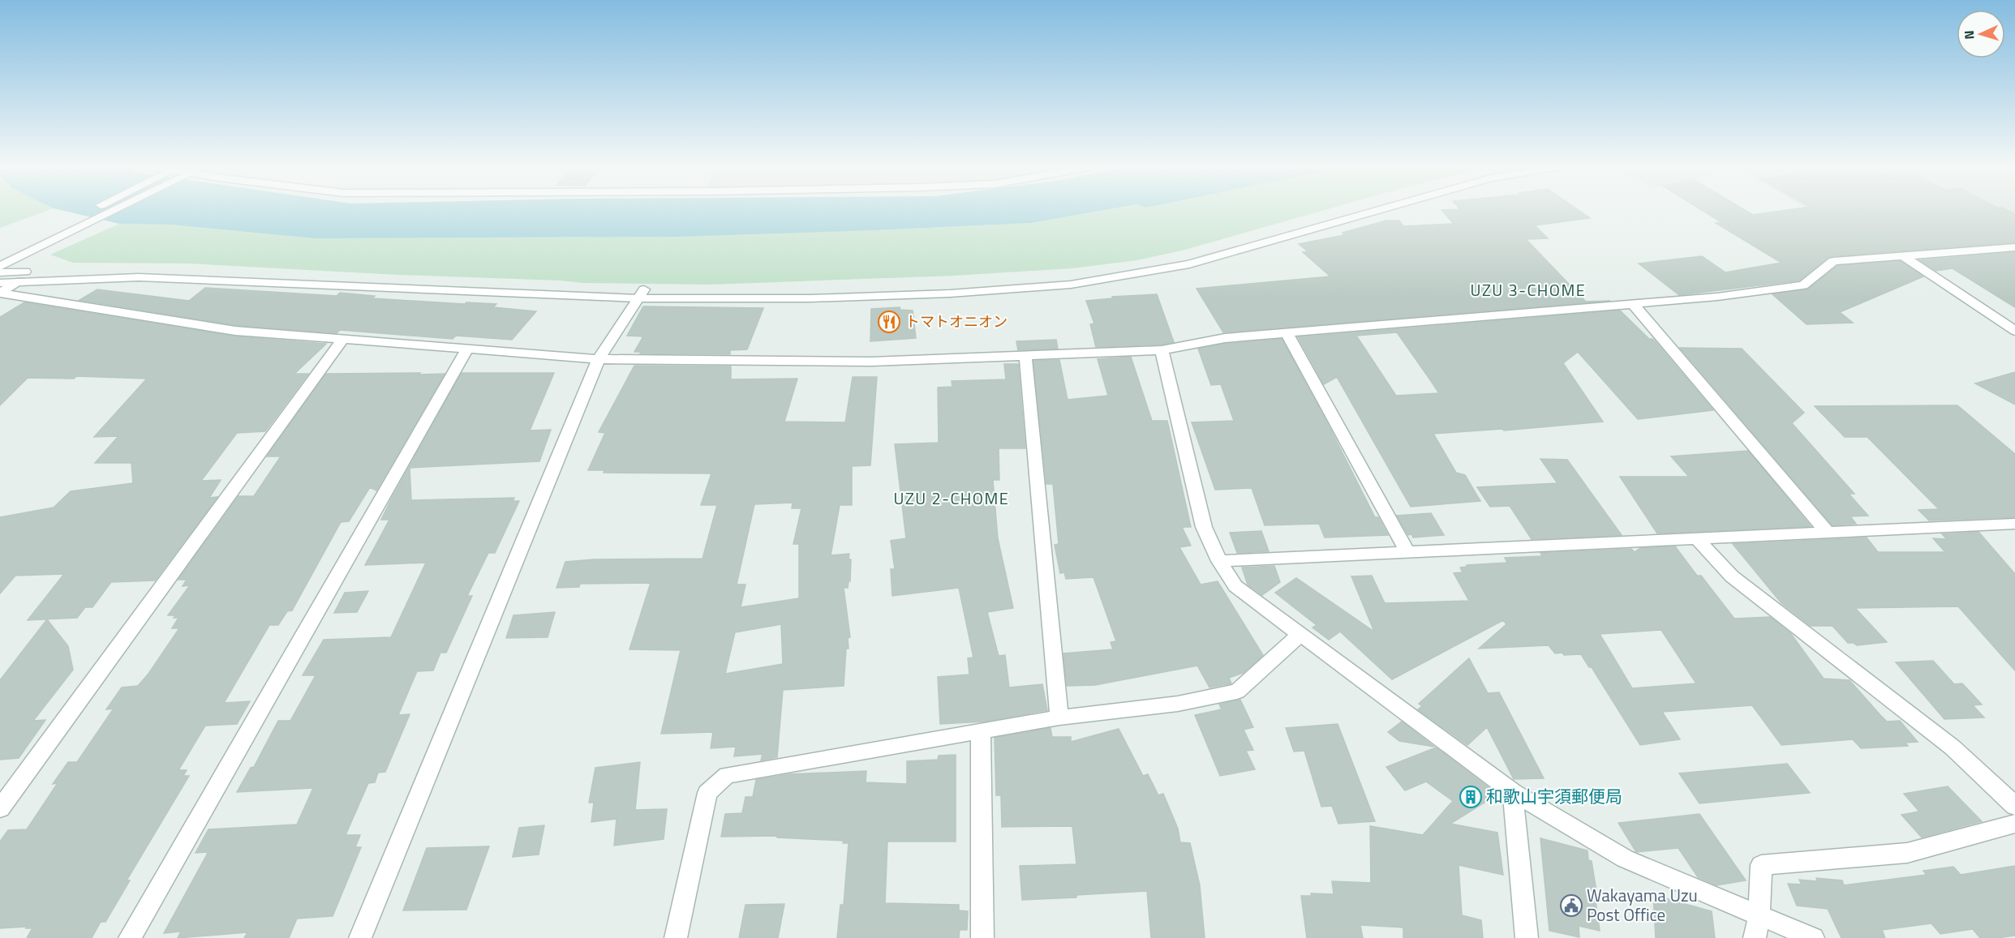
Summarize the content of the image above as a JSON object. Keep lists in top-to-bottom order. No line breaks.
{"districts":["UZU 3-CHOME","UZU 2-CHOME"],"places":{"restaurant":["トマトオニオン"],"building":["和歌山宇須郵便局"],"public building":["Wakayama Uzu Post Office"]},"north":"left"}
